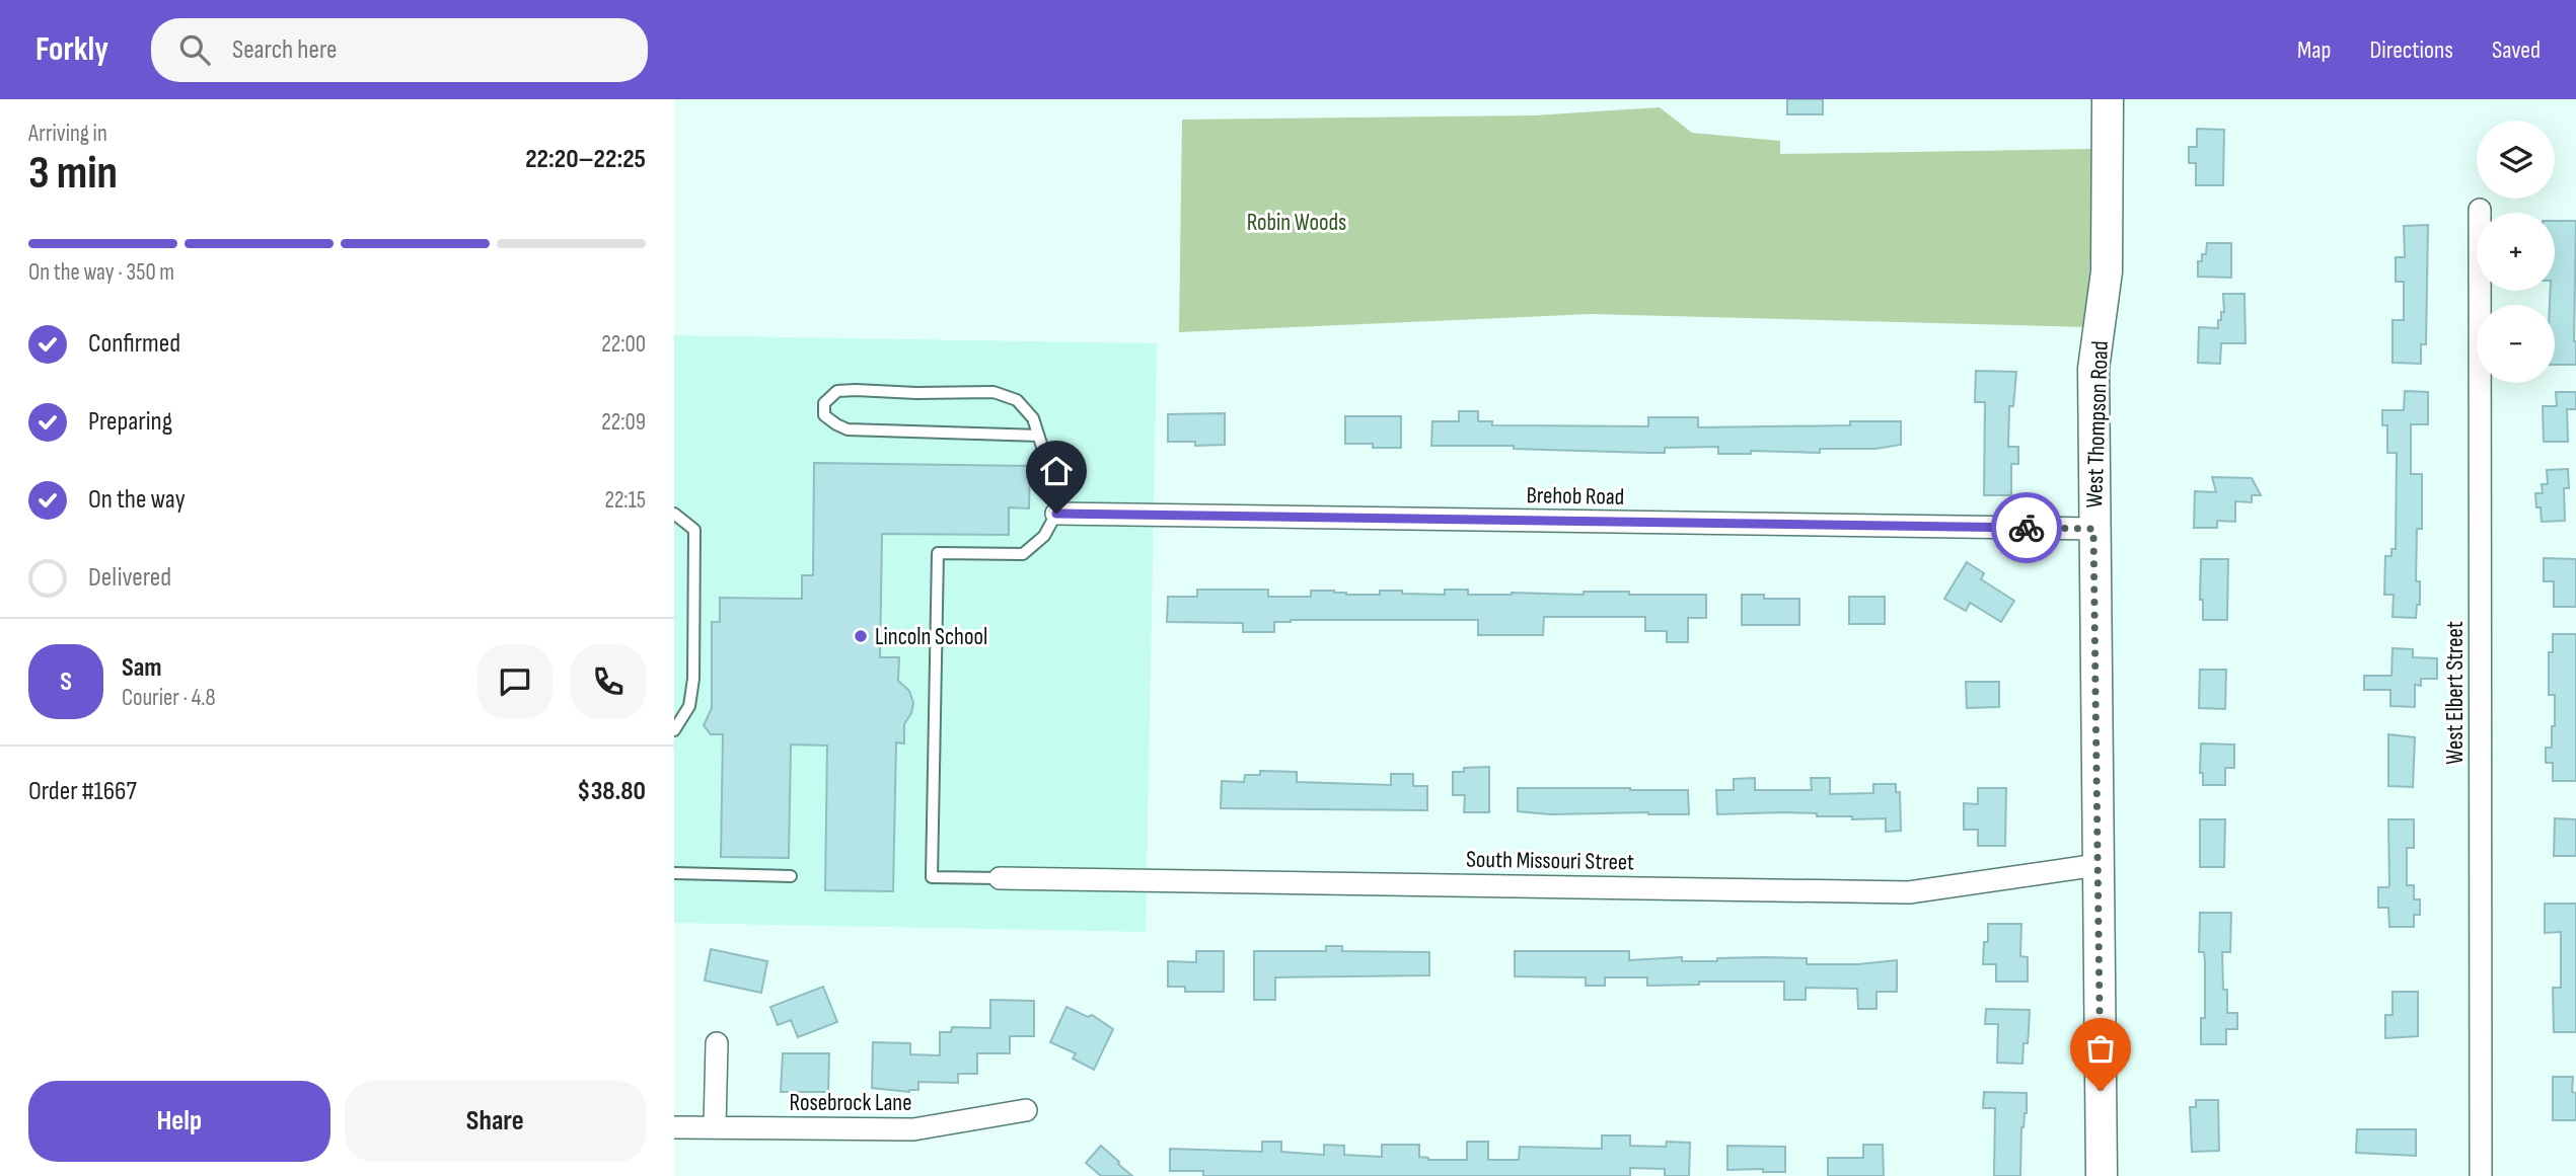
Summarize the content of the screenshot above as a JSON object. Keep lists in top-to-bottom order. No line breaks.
{"streets":{"main road":["West Thompson Road"],"street":["Brehob Road","West Elbert Street","South Missouri Street","Rosebrock Lane"]},"crossings":[["West Thompson Road","Brehob Road"],["West Thompson Road","South Missouri Street"]],"parks":["Robin Woods"],"places":["Lincoln School"],"page":{"header":"Forkly","search":"Search here","nav":["Map","Directions","Saved"],"heading":["3 min","Arriving in","22:20–22:25"],"panel":["Sam","Courier · 4.8","Order #1667","$38.80"],"map_buttons":["+","−"],"bar":"On the way · 350 m","list":[["Confirmed","22:00"],["Preparing","22:09"],["On the way","22:15"],"Delivered"],"round":"S","buttons":["Help","Share"]}}
